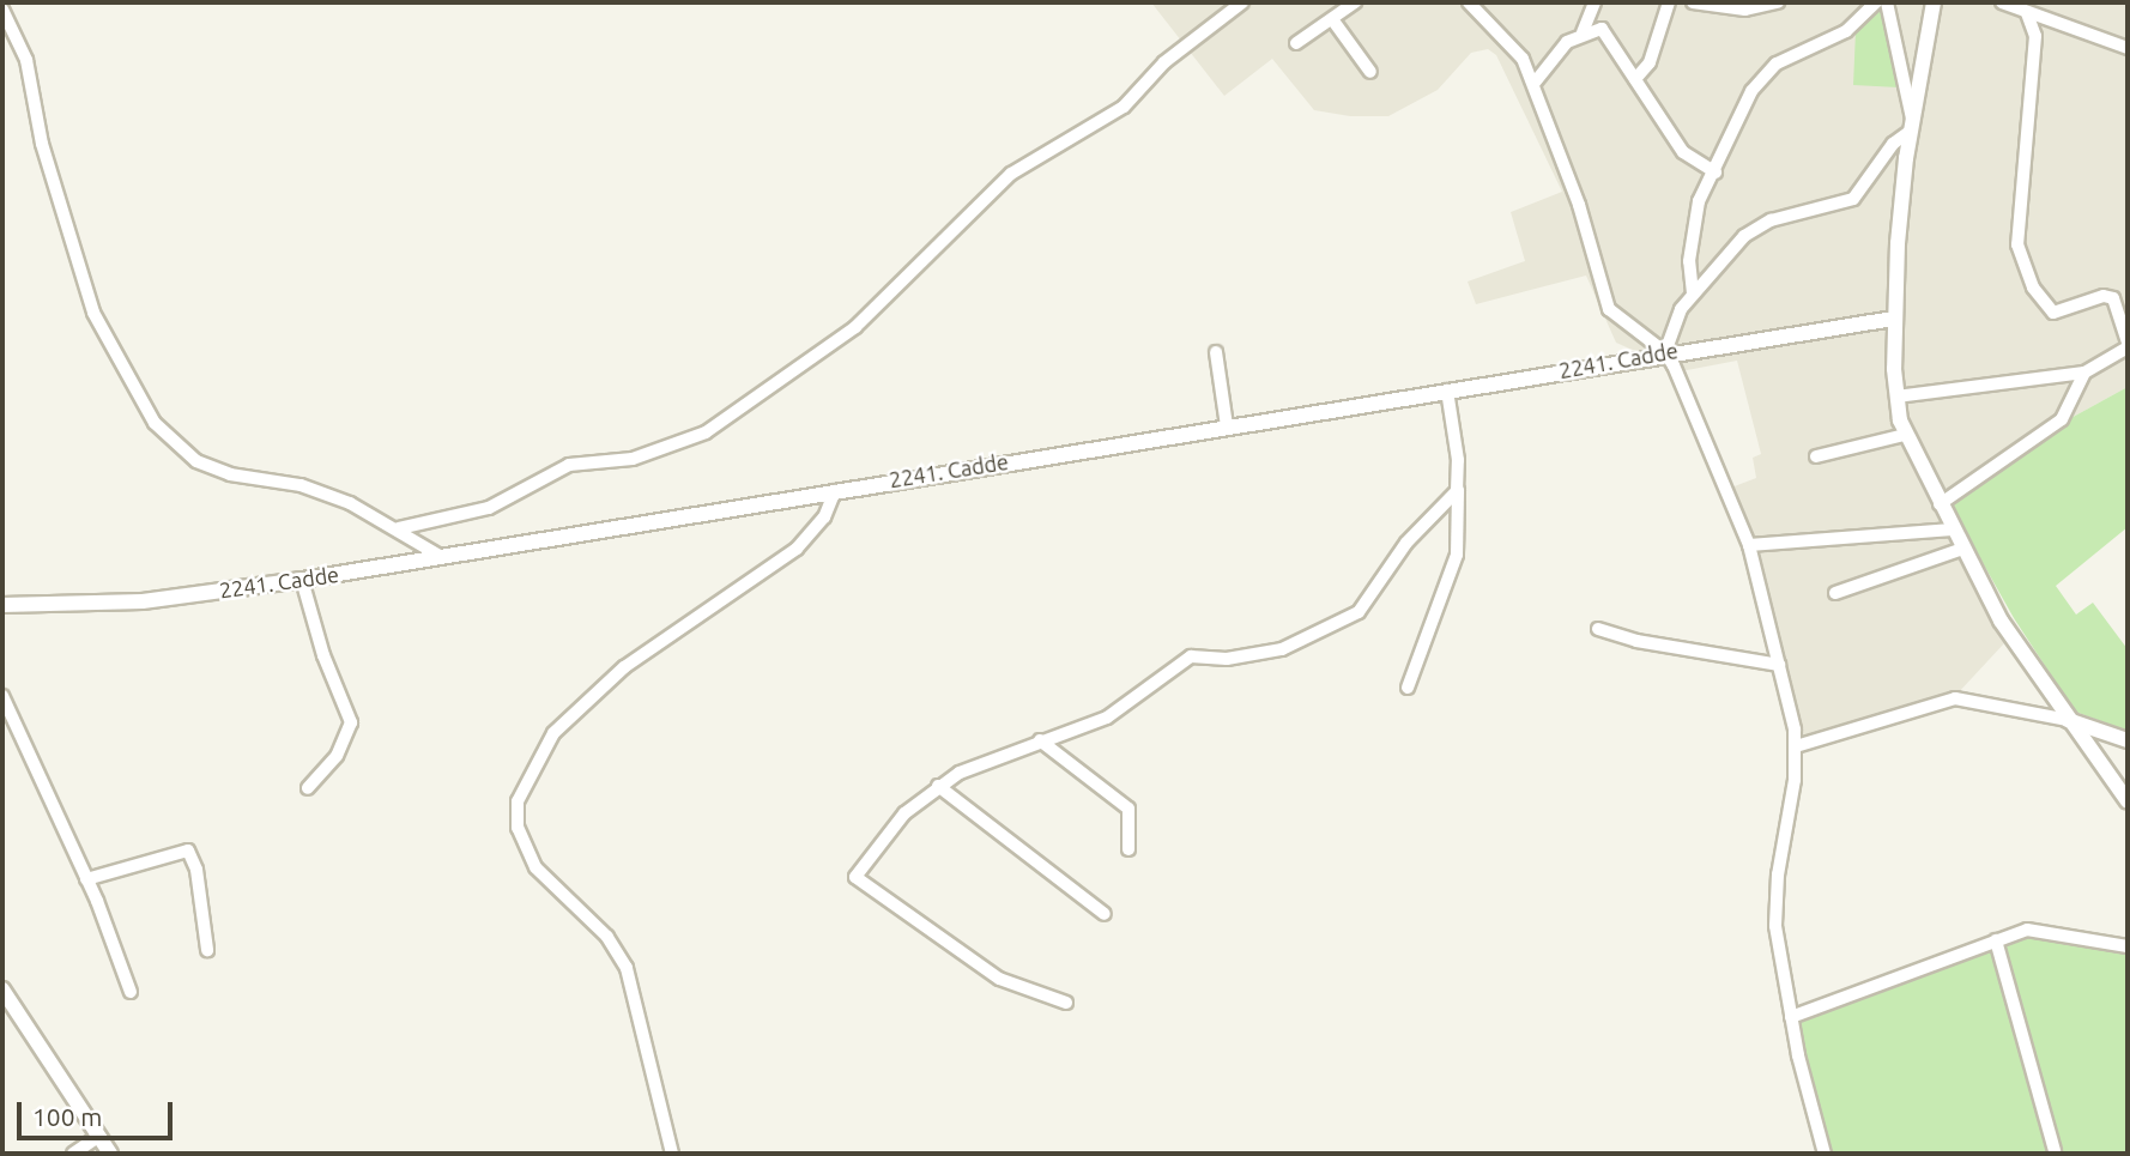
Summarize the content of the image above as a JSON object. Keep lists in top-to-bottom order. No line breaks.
{"streets":{"street":["2241. Cadde"]},"scale_bar":"100 m"}
